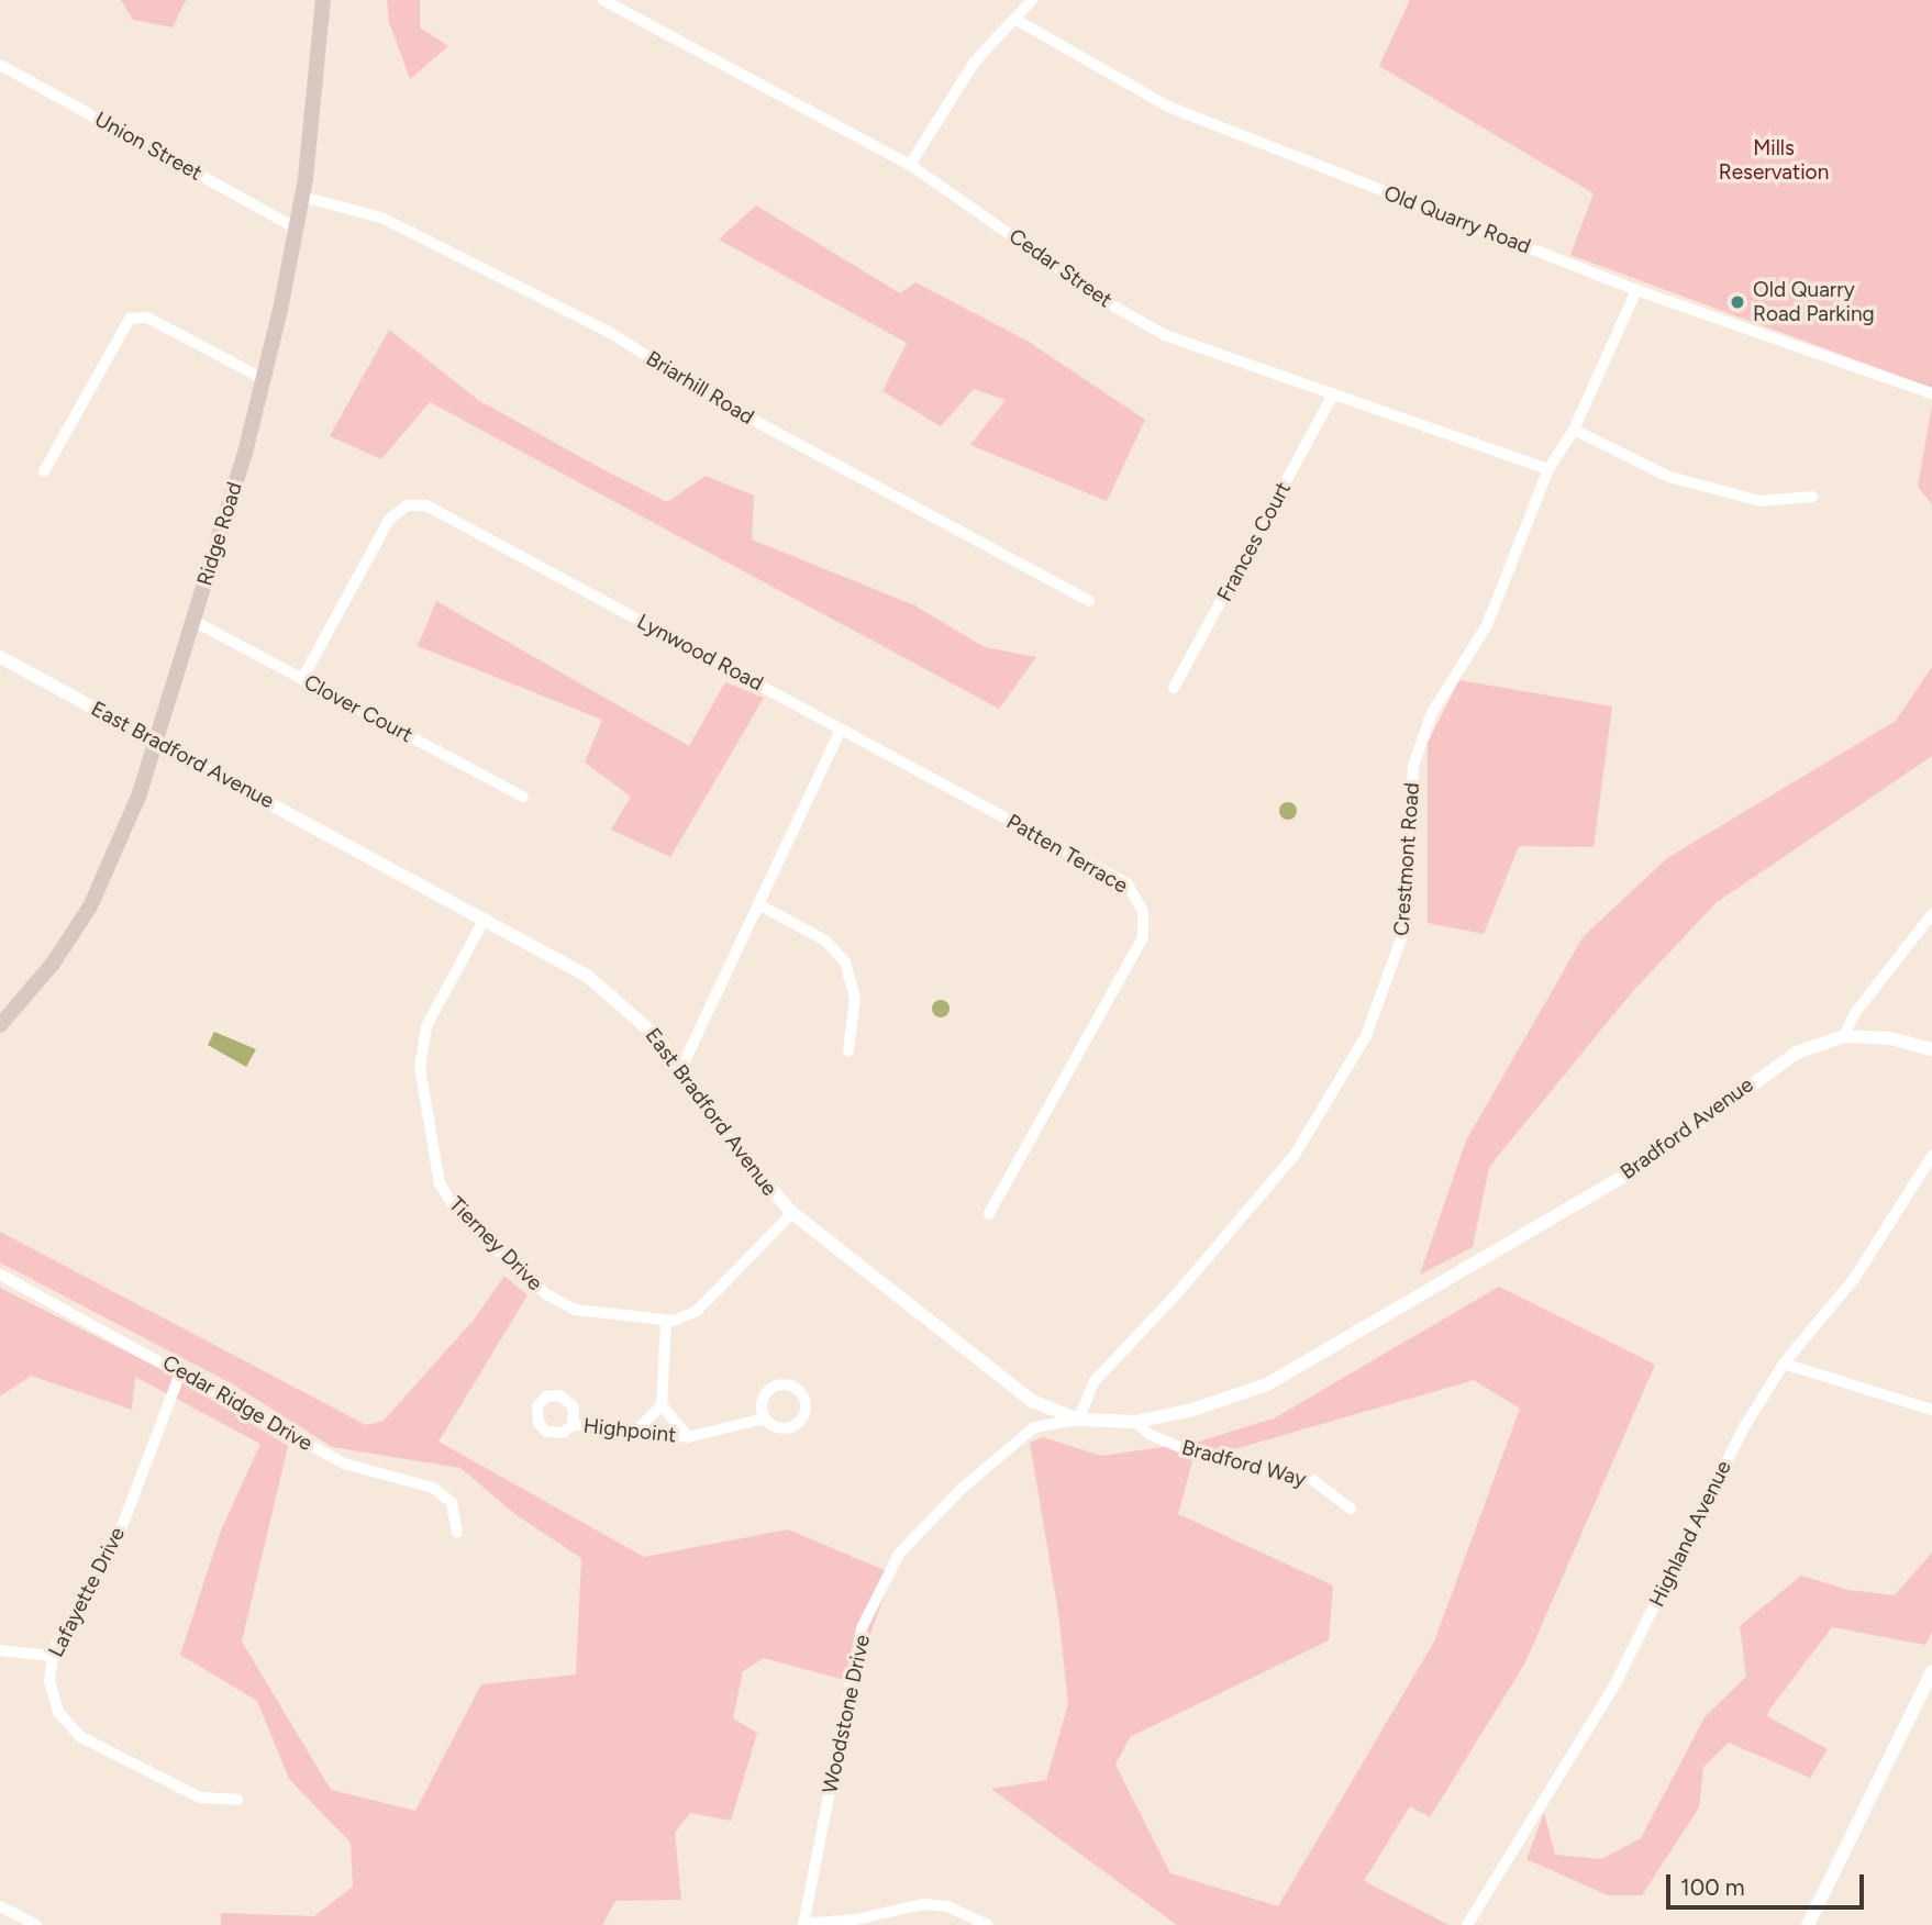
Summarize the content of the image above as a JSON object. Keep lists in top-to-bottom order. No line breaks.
{"streets":{"main road":["Ridge Road"],"street":["Union Street","Old Quarry Road","Cedar Street","Briarhill Road","Frances Court","Lynwood Road","Clover Court","East Bradford Avenue","Patten Terrace","Crestmont Road","Bradford Avenue","Tierney Drive","Cedar Ridge Drive","Highpoint","Bradford Way","Highland Avenue","Lafayette Drive","Woodstone Drive"]},"crossings":[["Union Street","Ridge Road"],["Old Quarry Road","Crestmont Road"],["Cedar Street","Frances Court"],["Cedar Street","Crestmont Road"],["Briarhill Road","Ridge Road"],["Ridge Road","Clover Court"],["Ridge Road","East Bradford Avenue"],["Lynwood Road","Clover Court"],["Lynwood Road","Patten Terrace"],["East Bradford Avenue","Crestmont Road"],["East Bradford Avenue","Bradford Avenue"],["East Bradford Avenue","Tierney Drive"],["East Bradford Avenue","Bradford Way"],["East Bradford Avenue","Woodstone Drive"],["Crestmont Road","Woodstone Drive"],["Cedar Ridge Drive","Lafayette Drive"]],"parks":["Mills Reservation"],"places":["Old Quarry Road Parking"],"scale_bar":"100 m"}
